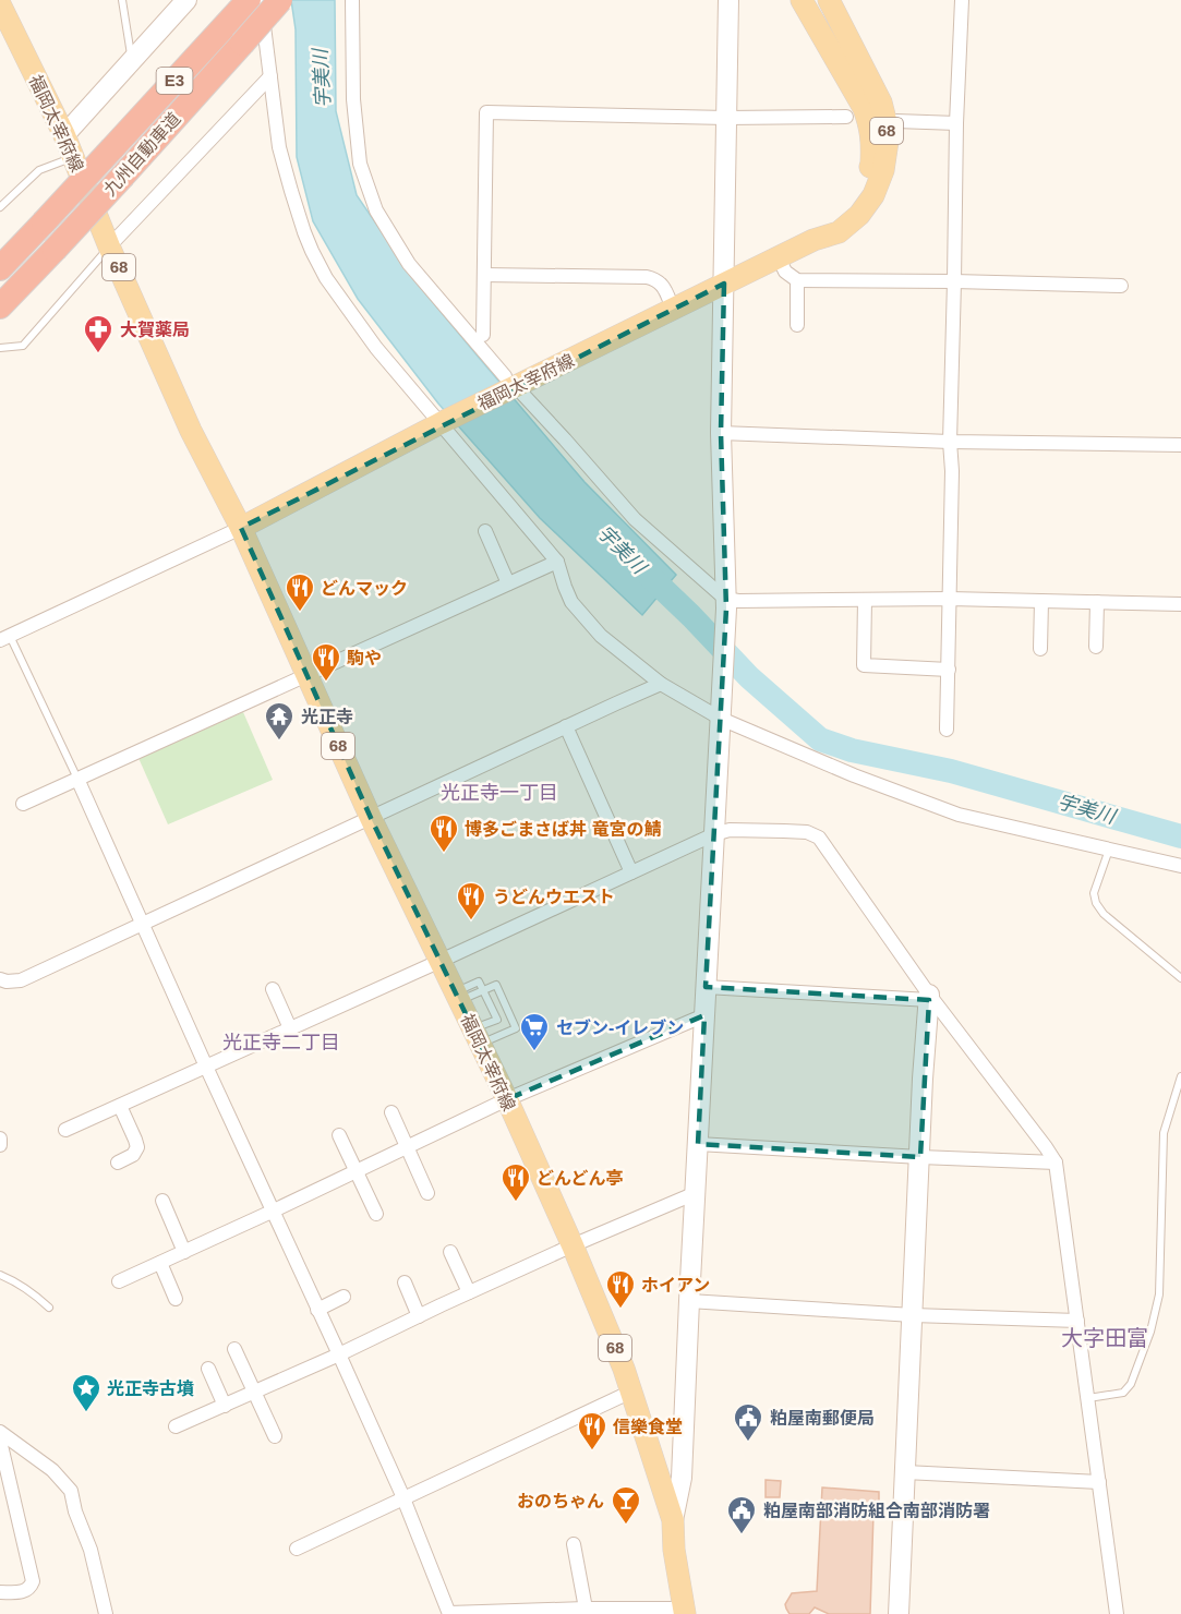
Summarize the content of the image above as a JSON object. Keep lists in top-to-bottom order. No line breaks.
{"streets":{"highway":["E3","九州自動車道"],"main road":["福岡太宰府線","68"]},"districts":["光正寺一丁目","光正寺二丁目","大字田富"],"water":["宇美川"],"places":{"pharmacy":["大賀薬局"],"restaurant":["どんマック","駒や","博多ごまさば丼 竜宮の鯖","うどんウエスト","どんどん亭","ホイアン","信樂食堂"],"temple":["光正寺"],"supermarket":["セブン-イレブン"],"place":["光正寺古墳"],"public building":["粕屋南郵便局","粕屋南部消防組合南部消防署"],"bar":["おのちゃん"]}}
